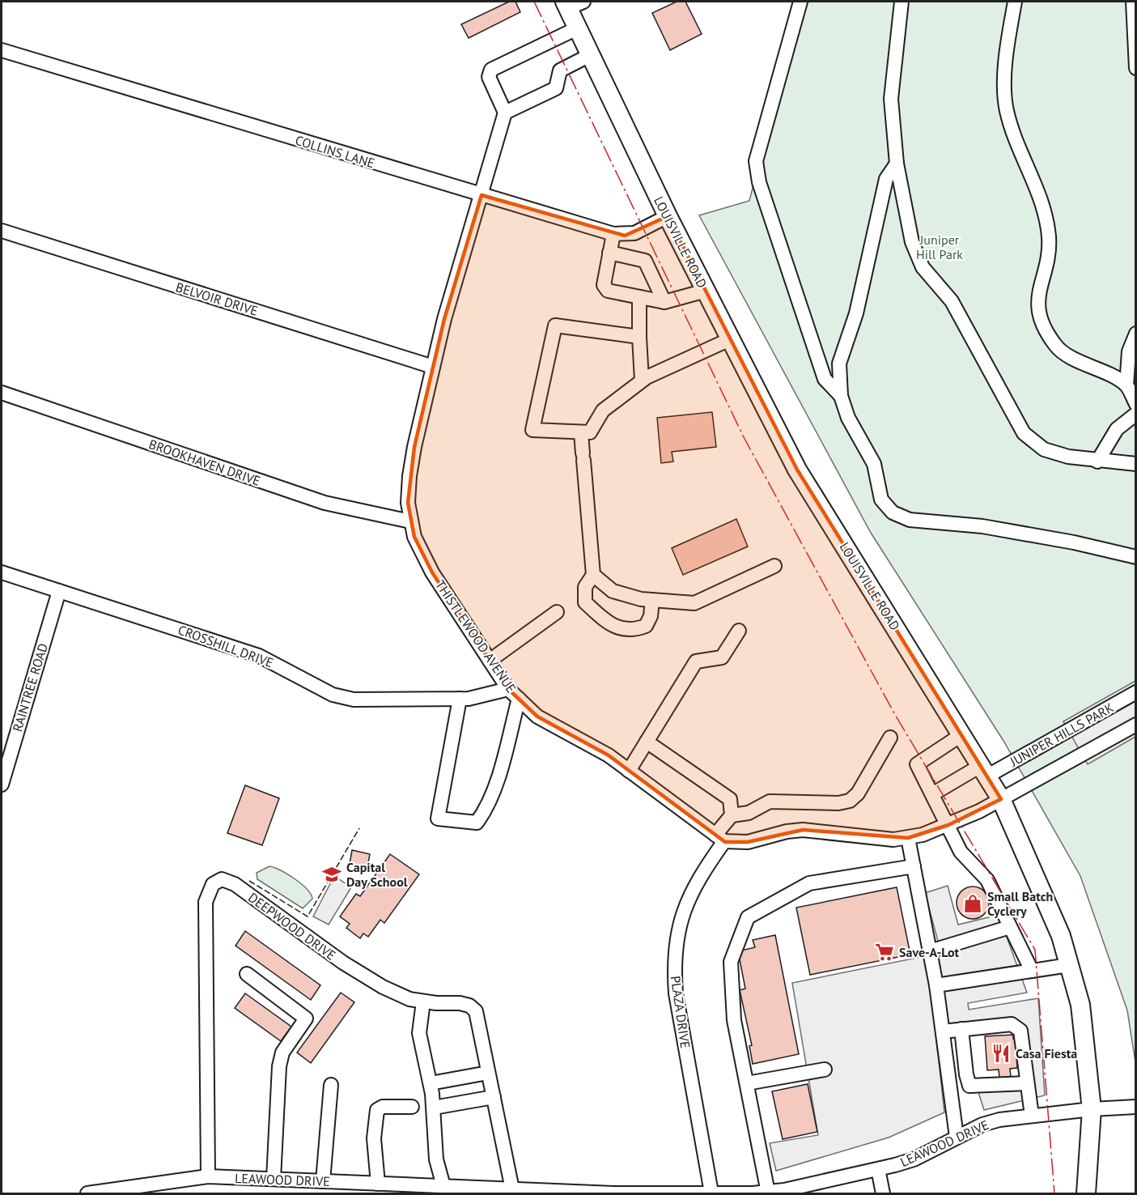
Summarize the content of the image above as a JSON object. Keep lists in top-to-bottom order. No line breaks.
{"streets":{"main road":["LOUISVILLE ROAD"],"street":["COLLINS LANE","BELVOIR DRIVE","BROOKHAVEN DRIVE","THISTLEWOOD AVENUE","CROSSHILL DRIVE","RAINTREE ROAD","JUNIPER HILLS PARK","DEEPWOOD DRIVE","PLAZA DRIVE","LEAWOOD DRIVE"]},"crossings":[["COLLINS LANE","LOUISVILLE ROAD"],["COLLINS LANE","THISTLEWOOD AVENUE"],["LOUISVILLE ROAD","JUNIPER HILLS PARK"],["LOUISVILLE ROAD","LEAWOOD DRIVE"],["BELVOIR DRIVE","THISTLEWOOD AVENUE"],["BROOKHAVEN DRIVE","THISTLEWOOD AVENUE"],["THISTLEWOOD AVENUE","CROSSHILL DRIVE"],["THISTLEWOOD AVENUE","PLAZA DRIVE"],["CROSSHILL DRIVE","RAINTREE ROAD"],["DEEPWOOD DRIVE","LEAWOOD DRIVE"],["PLAZA DRIVE","LEAWOOD DRIVE"]],"parks":["Juniper Hill Park"],"places":{"school or university":["Capital Day School"],"shop":["Small Batch Cyclery"],"supermarket":["Save-A-Lot"],"restaurant":["Casa Fiesta"]}}
